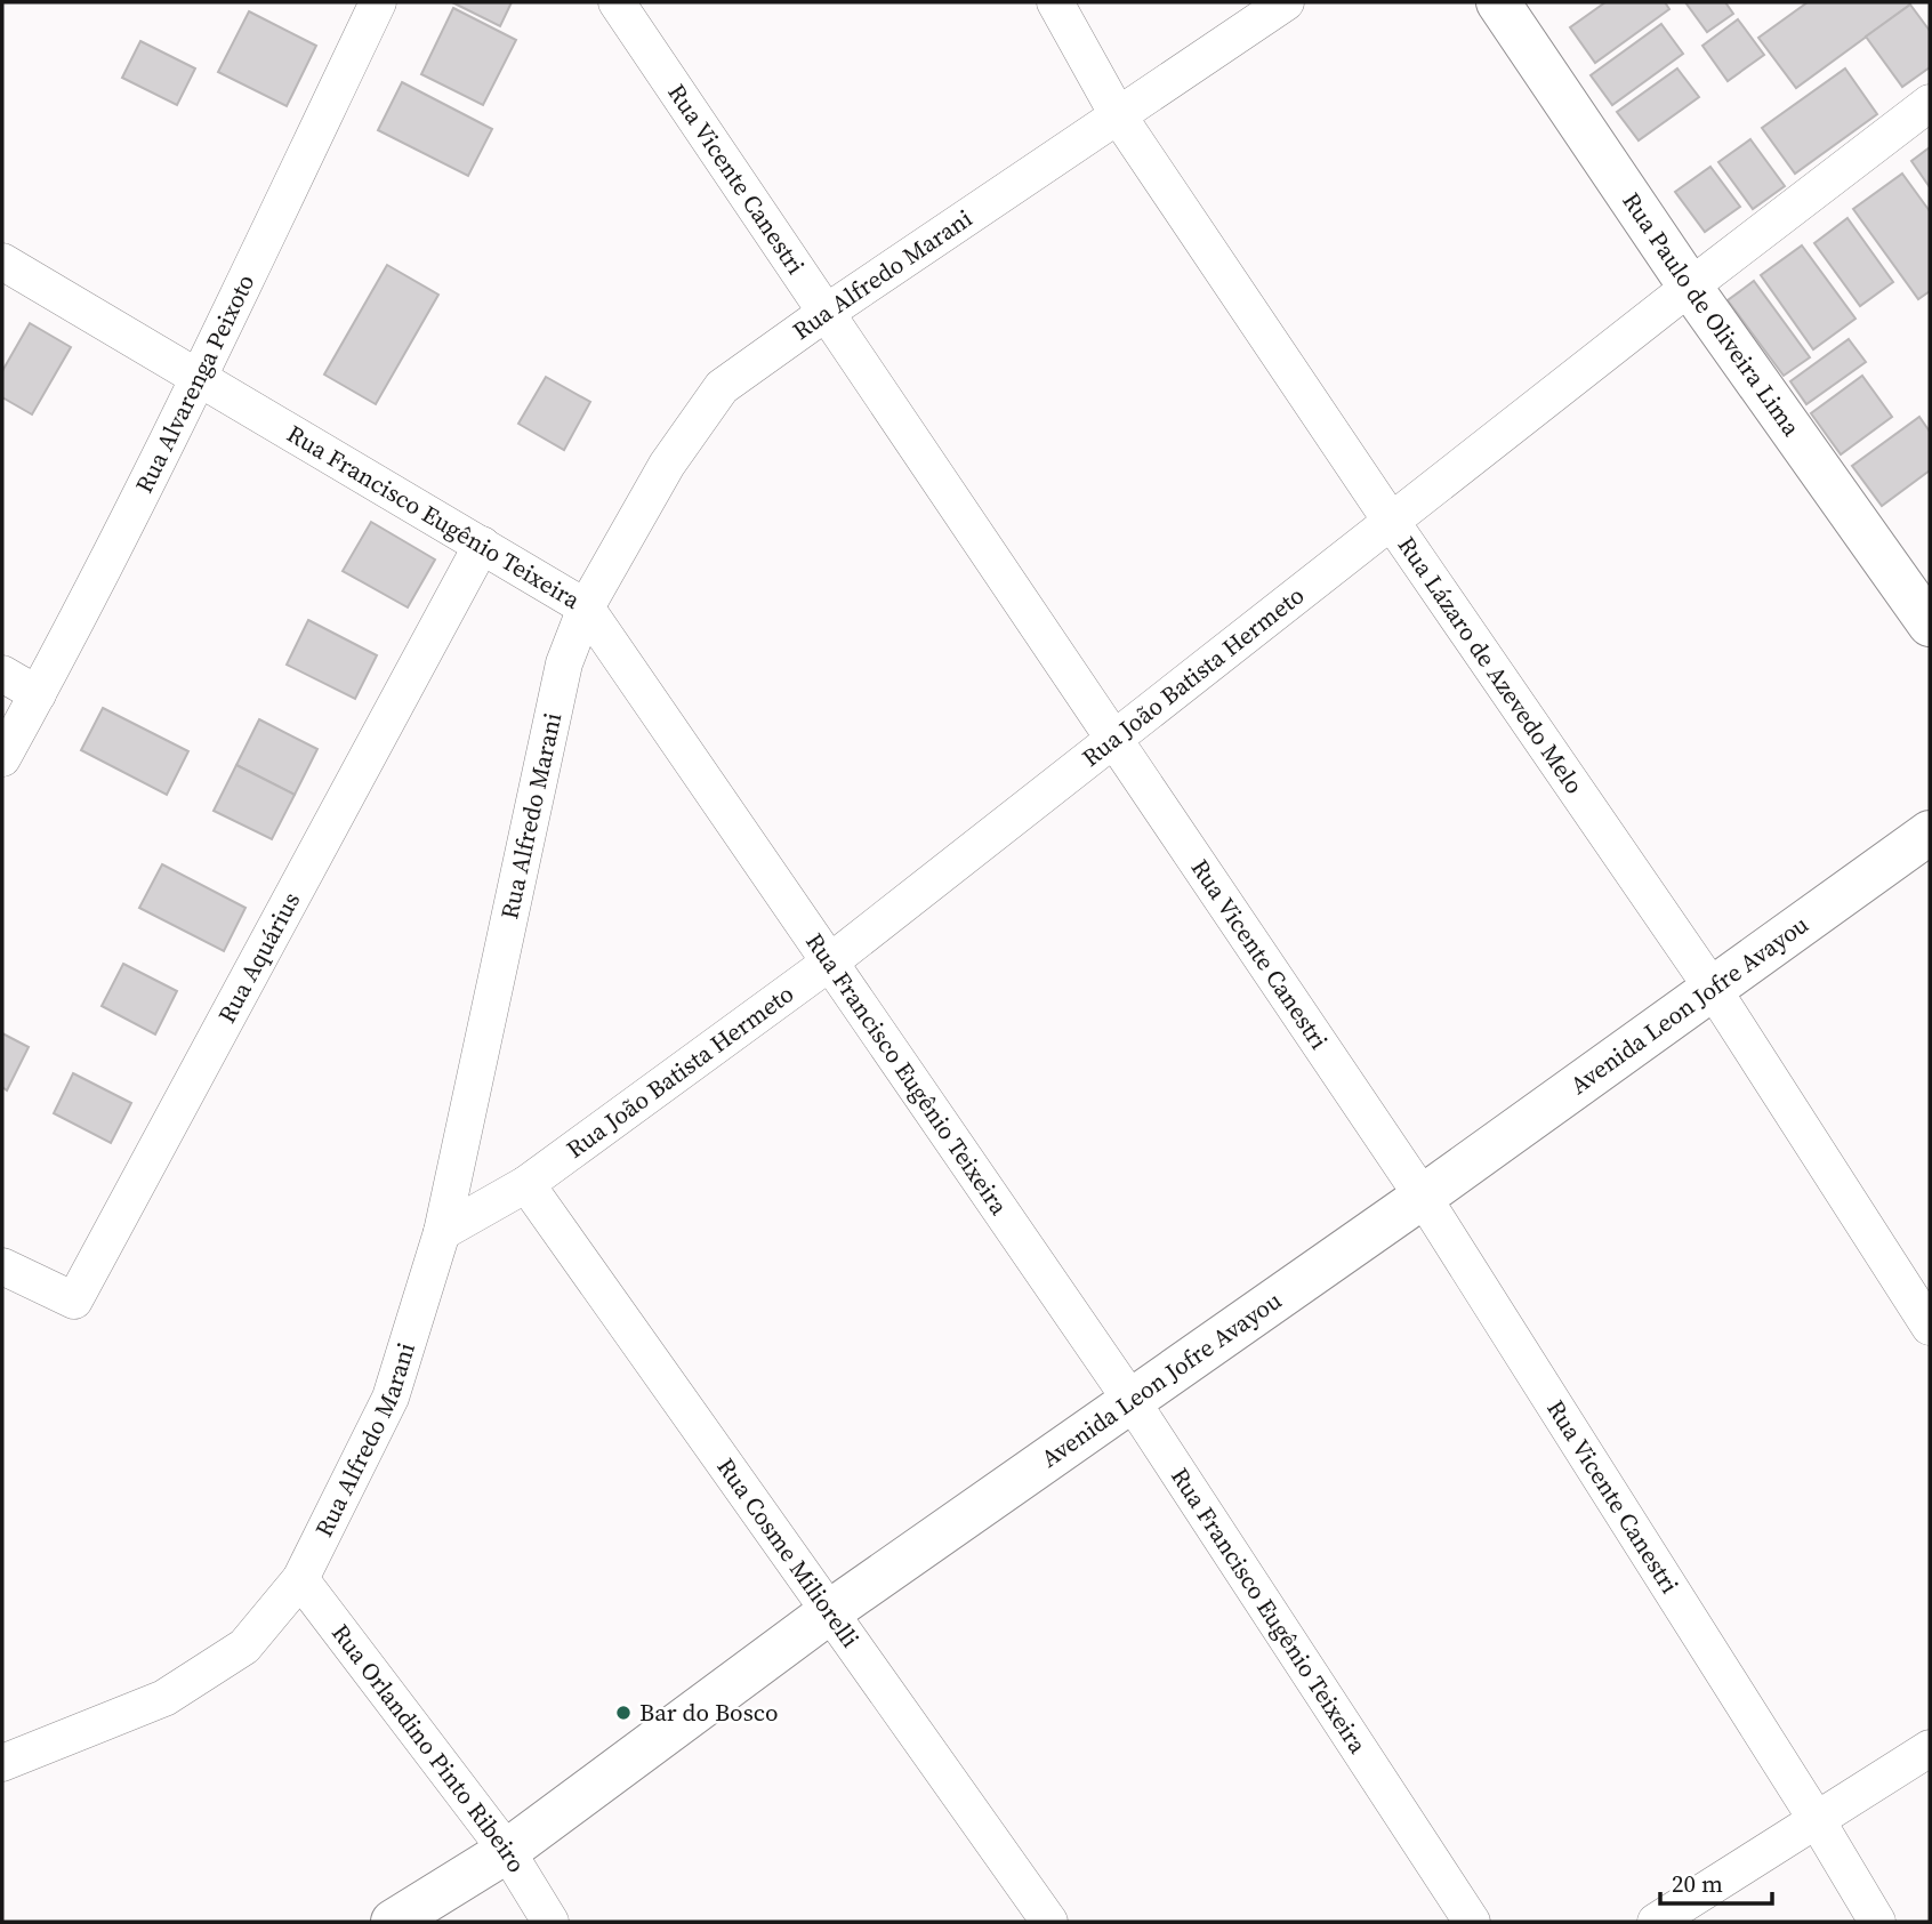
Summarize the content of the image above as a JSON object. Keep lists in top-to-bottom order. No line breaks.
{"streets":{"street":["Rua Vicente Canestri","Rua Alfredo Marani","Rua Paulo de Oliveira Lima","Rua Alvarenga Peixoto","Rua Francisco Eugênio Teixeira","Rua Lázaro de Azevedo Melo","Rua João Batista Hermeto","Rua Aquárius","Avenida Leon Jofre Avayou","Rua Cosme Miliorelli","Rua Orlandino Pinto Ribeiro"]},"crossings":[["Rua Vicente Canestri","Rua Alfredo Marani"],["Rua Vicente Canestri","Rua João Batista Hermeto"],["Rua Vicente Canestri","Avenida Leon Jofre Avayou"],["Rua Alfredo Marani","Rua Francisco Eugênio Teixeira"],["Rua Alfredo Marani","Rua Lázaro de Azevedo Melo"],["Rua Alfredo Marani","Rua João Batista Hermeto"],["Rua Alfredo Marani","Rua Orlandino Pinto Ribeiro"],["Rua Paulo de Oliveira Lima","Rua João Batista Hermeto"],["Rua Alvarenga Peixoto","Rua Francisco Eugênio Teixeira"],["Rua Francisco Eugênio Teixeira","Rua João Batista Hermeto"],["Rua Francisco Eugênio Teixeira","Rua Aquárius"],["Rua Francisco Eugênio Teixeira","Avenida Leon Jofre Avayou"],["Rua Lázaro de Azevedo Melo","Rua João Batista Hermeto"],["Rua Lázaro de Azevedo Melo","Avenida Leon Jofre Avayou"],["Rua João Batista Hermeto","Rua Cosme Miliorelli"],["Avenida Leon Jofre Avayou","Rua Cosme Miliorelli"],["Avenida Leon Jofre Avayou","Rua Orlandino Pinto Ribeiro"]],"places":["Bar do Bosco"],"scale_bar":"20 m"}
